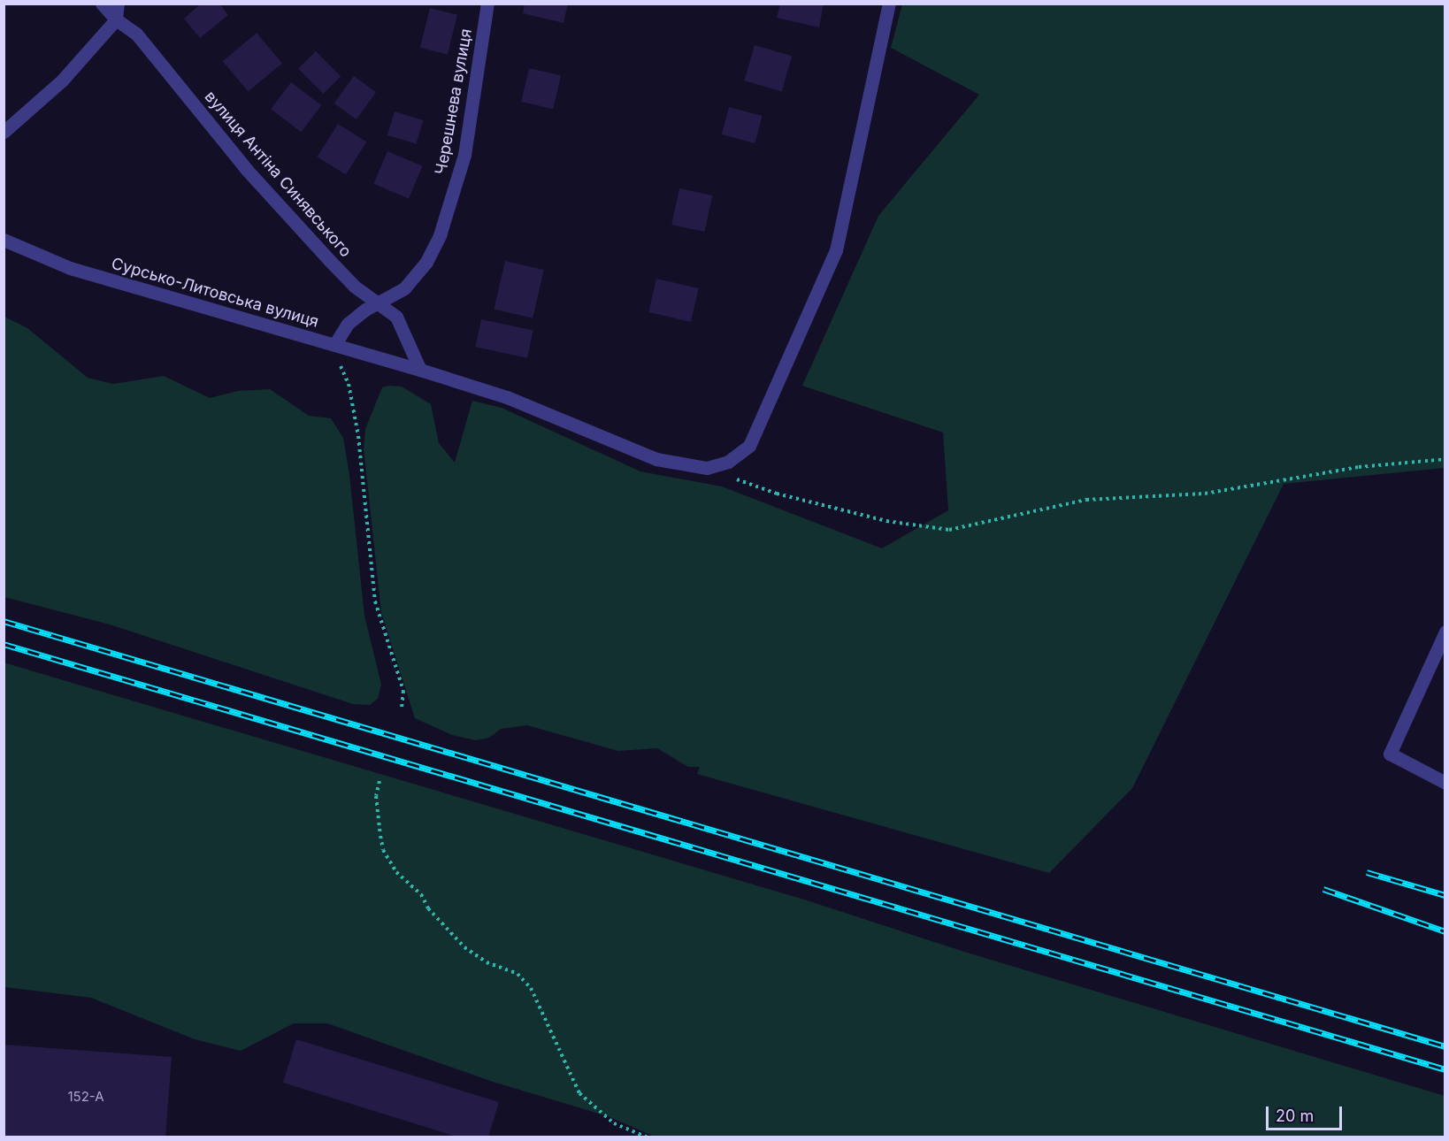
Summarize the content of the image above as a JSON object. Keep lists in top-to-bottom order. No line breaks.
{"streets":{"street":["Черешнева вулиця","вулиця Антіна Синявського","Сурсько-Литовська вулиця"]},"crossings":[["Черешнева вулиця","вулиця Антіна Синявського"],["Черешнева вулиця","Сурсько-Литовська вулиця"],["вулиця Антіна Синявського","Сурсько-Литовська вулиця"]],"house_numbers":["152-А"],"scale_bar":"20 m"}
